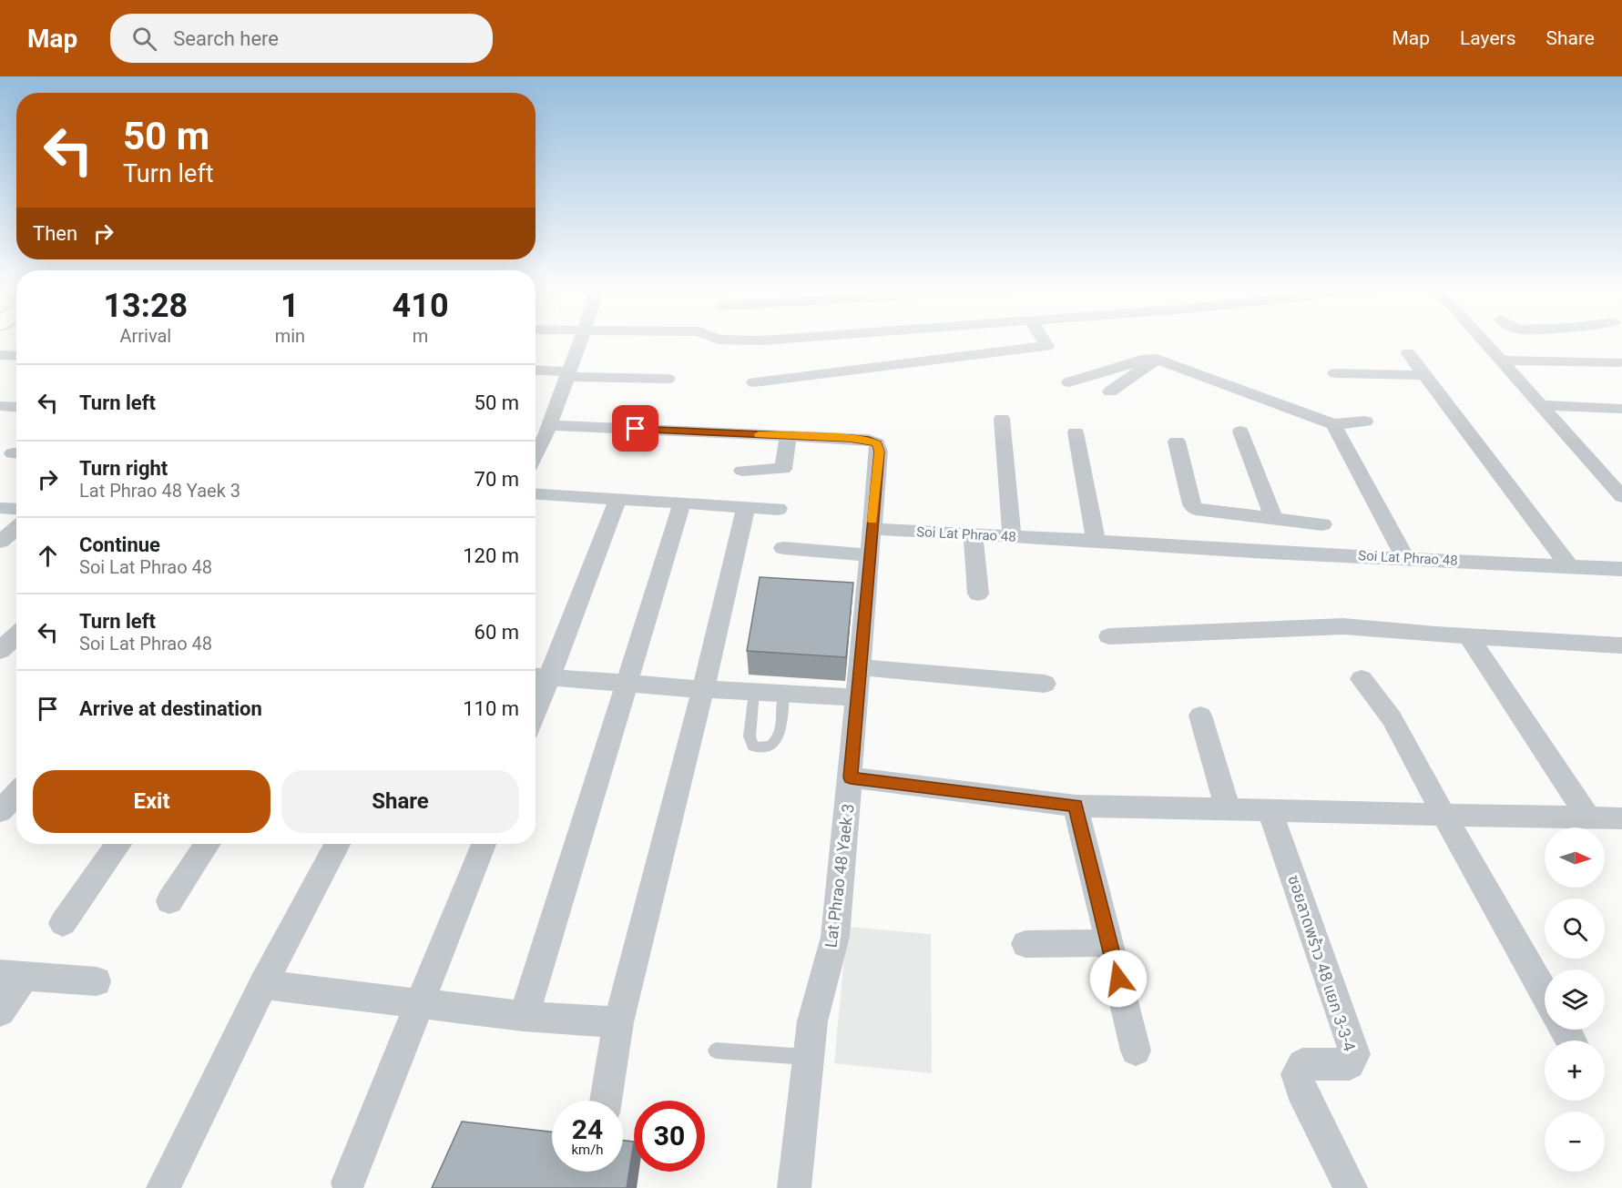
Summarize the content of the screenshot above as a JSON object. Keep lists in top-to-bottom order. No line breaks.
{"streets":{"street":["Soi Lat Phrao 48","Lat Phrao 48 Yaek 3","ซอยลาดพร้าว 48 แยก 3-3-4"]},"crossings":[["Soi Lat Phrao 48","Lat Phrao 48 Yaek 3"]],"north":"right","page":{"header":"Map","search":"Search here","nav":["Map","Layers","Share"],"turn":["50 m","Turn left"],"then":"Then","eta":["13:28","Arrival","1","min","410","m"],"list":[{"name":"Turn left","value":"50 m"},{"name":"Turn right","note":"Lat Phrao 48 Yaek 3","value":"70 m"},{"name":"Continue","note":"Soi Lat Phrao 48","value":"120 m"},{"name":"Turn left","note":"Soi Lat Phrao 48","value":"60 m"},{"name":"Arrive at destination","value":"110 m"}],"buttons":["Exit","Share"],"map_buttons":["+","−"],"speed":"24 km/h","limit":"30"}}
